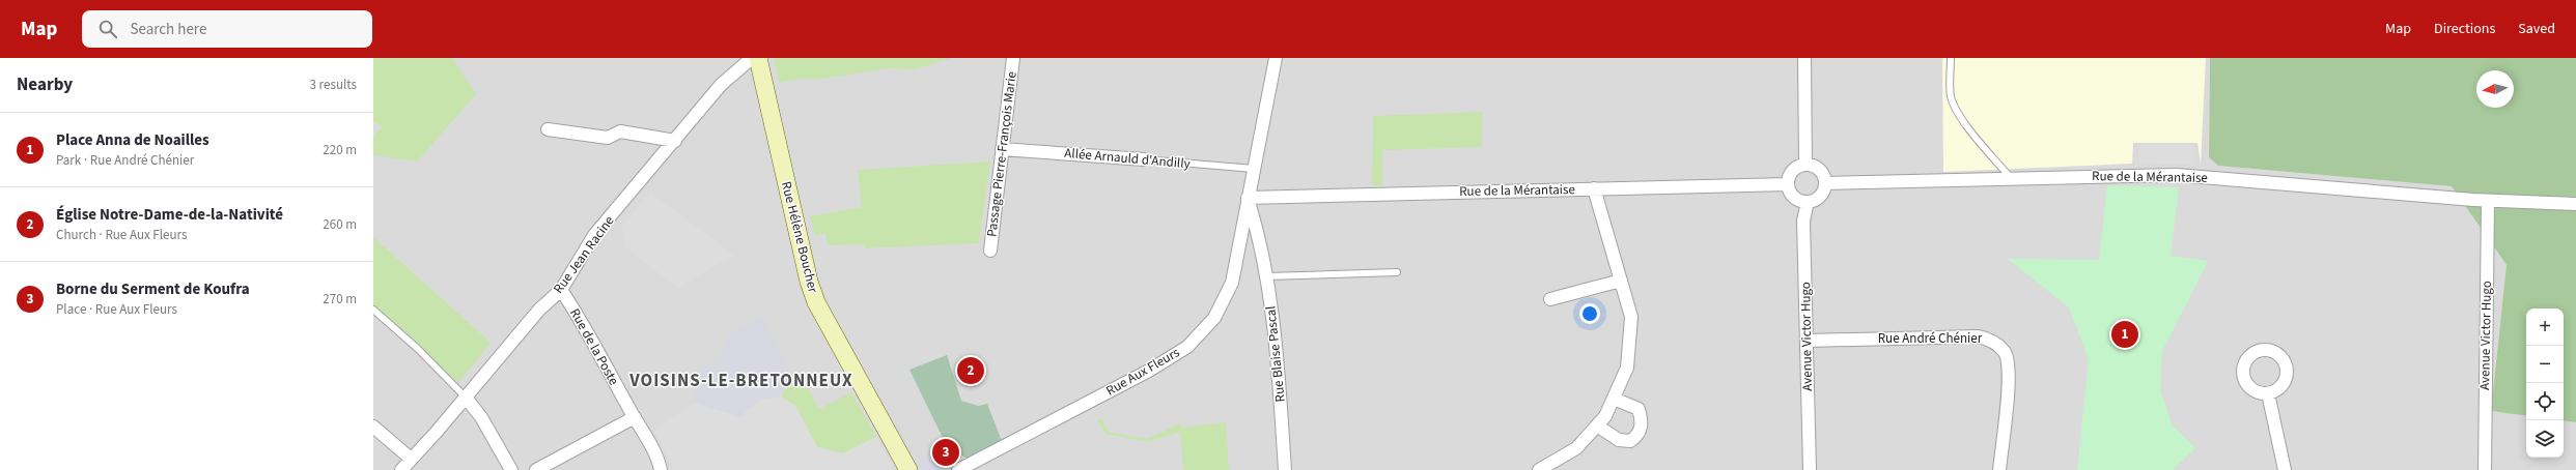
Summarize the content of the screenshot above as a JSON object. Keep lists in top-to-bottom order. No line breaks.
{"streets":{"street":["Passage Pierre-François Marie","Allée Arnauld d'Andilly","Rue de la Mérantaise","Rue Hélène Boucher","Rue Jean Racine","Avenue Victor Hugo","Rue André Chénier","Rue de la Poste","Rue Blaise Pascal","Rue Aux Fleurs"]},"crossings":[["Passage Pierre-François Marie","Allée Arnauld d'Andilly"],["Allée Arnauld d'Andilly","Rue Aux Fleurs"],["Rue de la Mérantaise","Avenue Victor Hugo"],["Rue de la Mérantaise","Rue Blaise Pascal"],["Rue de la Mérantaise","Rue Aux Fleurs"],["Rue Jean Racine","Rue de la Poste"],["Avenue Victor Hugo","Rue André Chénier"],["Rue Blaise Pascal","Rue Aux Fleurs"]],"districts":["VOISINS-LE-BRETONNEUX"],"north":"left","page":{"header":"Map","search":"Search here","nav":["Map","Directions","Saved"],"heading":["Nearby","3 results"],"list":[{"mark":"1","name":"Place Anna de Noailles","note":"Park · Rue André Chénier","value":"220 m"},{"mark":"2","name":"Église Notre-Dame-de-la-Nativité","note":"Church · Rue Aux Fleurs","value":"260 m"},{"mark":"3","name":"Borne du Serment de Koufra","note":"Place · Rue Aux Fleurs","value":"270 m"}],"map_buttons":["+","−"],"pins":["1","2","3"]}}
